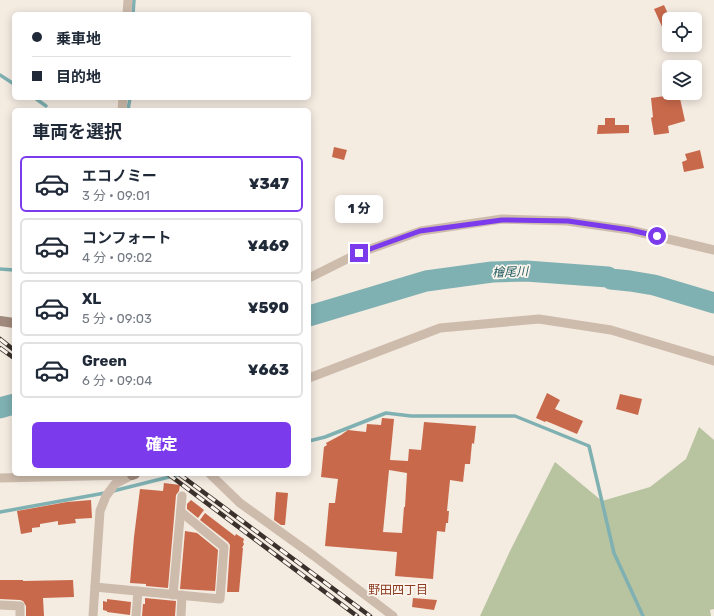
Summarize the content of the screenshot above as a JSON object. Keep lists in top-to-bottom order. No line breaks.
{"districts":["野田四丁目"],"water":["檜尾川"],"page":{"banner":["乗車地","目的地"],"heading":"車両を選択","list":[{"name":"エコノミー","note":"3 分 · 09:01","value":"¥347"},{"name":"コンフォート","note":"4 分 · 09:02","value":"¥469"},{"name":"XL","note":"5 分 · 09:03","value":"¥590"},{"name":"Green","note":"6 分 · 09:04","value":"¥663"}],"bubble":"1 分","buttons":"確定"}}
